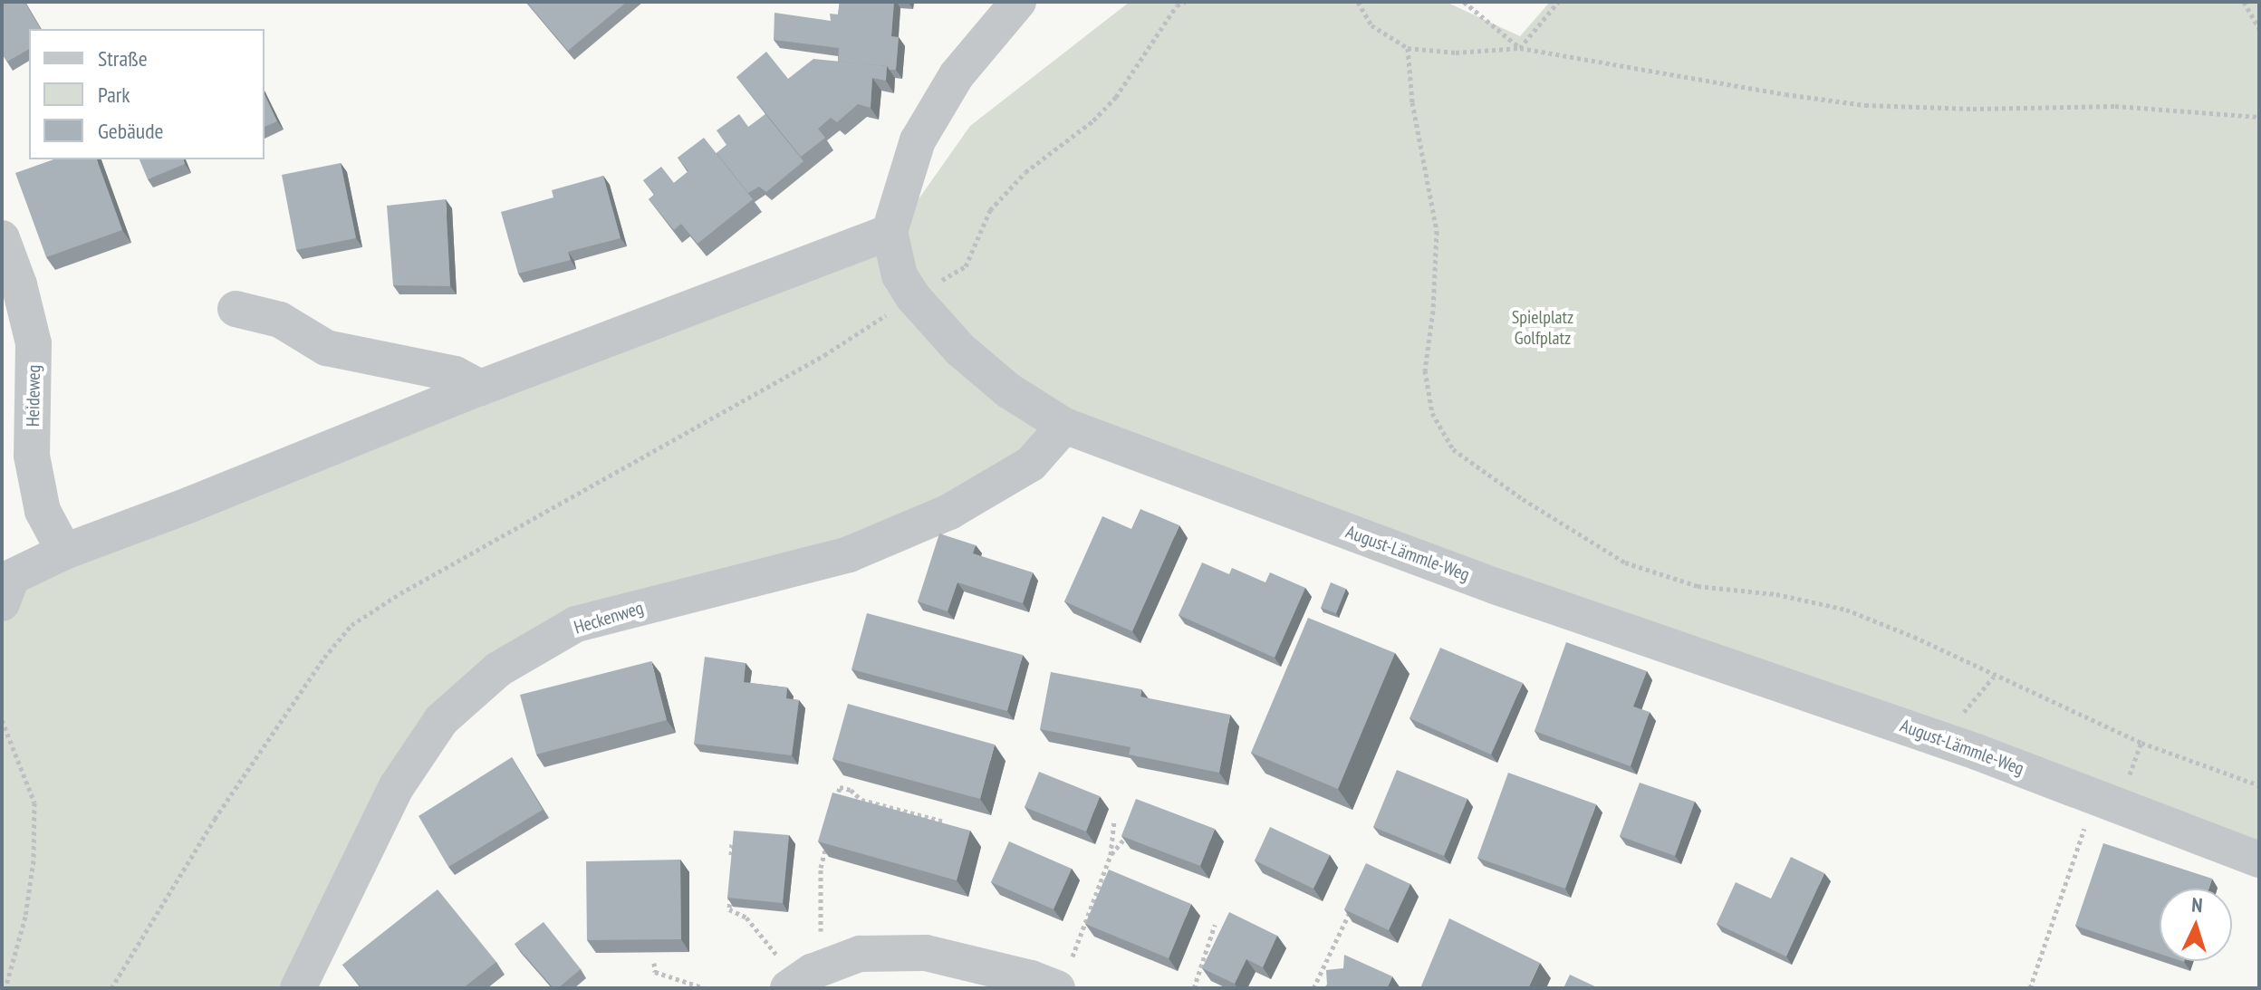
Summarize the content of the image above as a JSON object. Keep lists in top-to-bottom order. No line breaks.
{"streets":{"street":["Heideweg","August-Lämmle-Weg","Heckenweg"]},"crossings":[["August-Lämmle-Weg","Heckenweg"]],"parks":["Spielplatz Golfplatz"],"legend":["Straße","Park","Gebäude"],"north":"top"}
